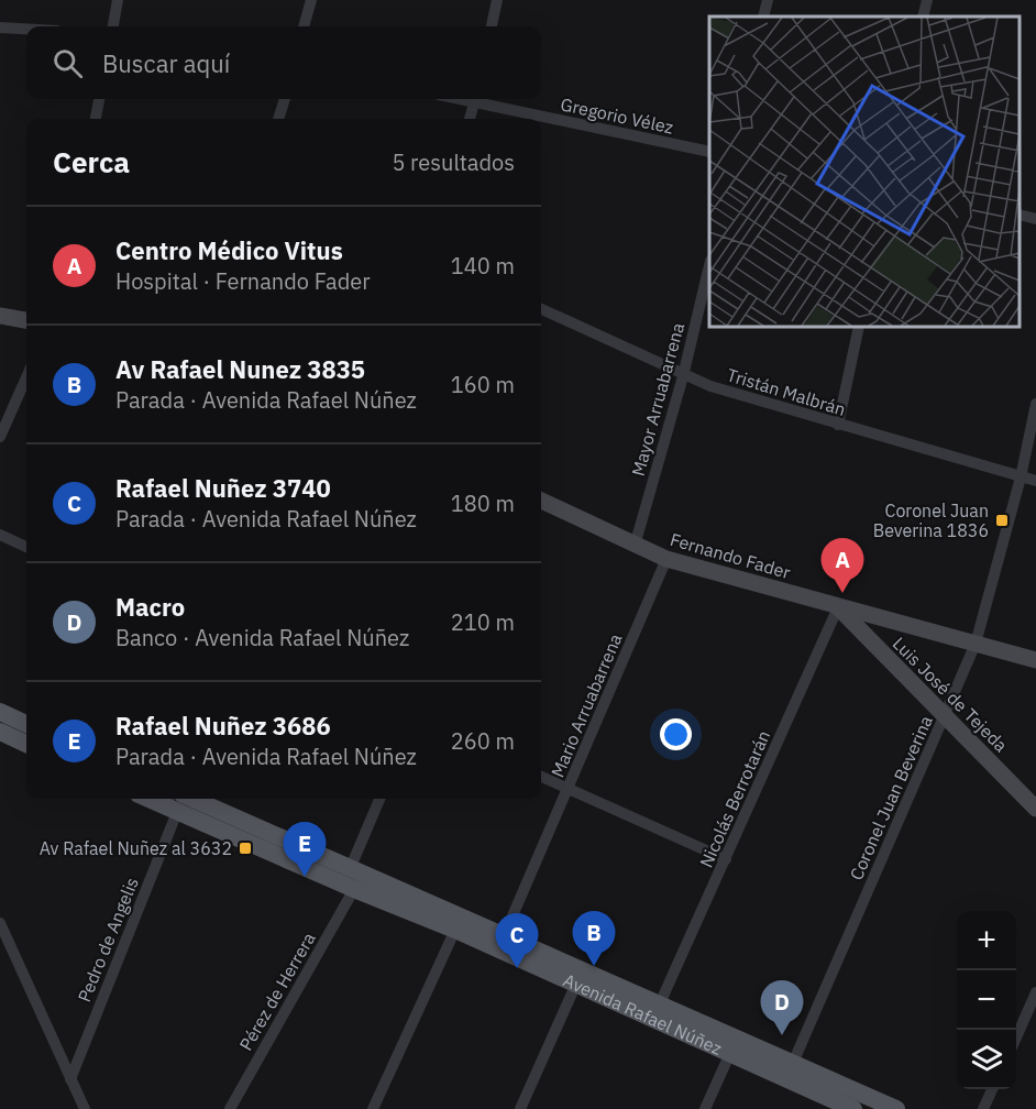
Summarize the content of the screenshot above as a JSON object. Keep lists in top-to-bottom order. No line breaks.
{"streets":{"main road":["Fernando Fader","Luis José de Tejeda","Avenida Rafael Núñez"],"street":["Gregorio Vélez","Tristán Malbrán","Mayor Arruabarrena","Mario Arruabarrena","Coronel Juan Beverina","Nicolás Berrotarán","Pedro de Angelis","Pérez de Herrera"]},"crossings":[["Tristán Malbrán","Mayor Arruabarrena"],["Tristán Malbrán","Coronel Juan Beverina"],["Mayor Arruabarrena","Fernando Fader"],["Fernando Fader","Luis José de Tejeda"],["Fernando Fader","Mario Arruabarrena"],["Fernando Fader","Coronel Juan Beverina"],["Fernando Fader","Nicolás Berrotarán"],["Luis José de Tejeda","Coronel Juan Beverina"],["Luis José de Tejeda","Nicolás Berrotarán"],["Mario Arruabarrena","Avenida Rafael Núñez"],["Coronel Juan Beverina","Avenida Rafael Núñez"],["Nicolás Berrotarán","Avenida Rafael Núñez"],["Pedro de Angelis","Avenida Rafael Núñez"],["Pérez de Herrera","Avenida Rafael Núñez"]],"places":{"transit":["Coronel Juan Beverina 1836","Av Rafael Nuñez al 3632"]},"page":{"search":"Buscar aquí","heading":["Cerca","5 resultados"],"list":[{"mark":"A","name":"Centro Médico Vitus","note":"Hospital · Fernando Fader","value":"140 m"},{"mark":"B","name":"Av Rafael Nunez 3835","note":"Parada · Avenida Rafael Núñez","value":"160 m"},{"mark":"C","name":"Rafael Nuñez 3740","note":"Parada · Avenida Rafael Núñez","value":"180 m"},{"mark":"D","name":"Macro","note":"Banco · Avenida Rafael Núñez","value":"210 m"},{"mark":"E","name":"Rafael Nuñez 3686","note":"Parada · Avenida Rafael Núñez","value":"260 m"}],"pins":["A","E","B","C","D"],"map_buttons":["+","−"]}}
